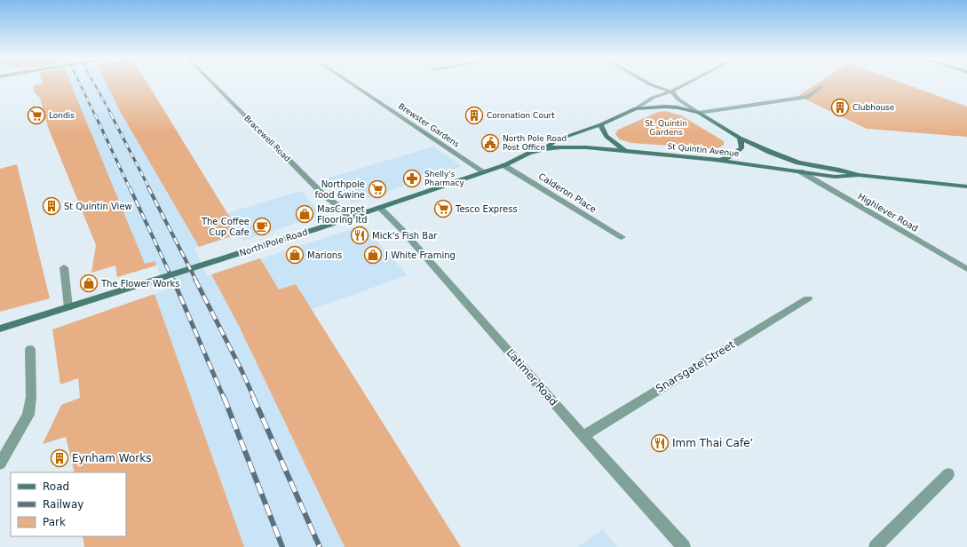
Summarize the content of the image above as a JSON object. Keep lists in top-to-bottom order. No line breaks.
{"streets":{"main road":["St Quintin Avenue","North Pole Road"],"street":["Brewster Gardens","Bracewell Road","Calderon Place","Highlever Road","Snarsgate Street","Latimer Road"]},"crossings":[["Brewster Gardens","North Pole Road"],["Bracewell Road","North Pole Road"],["St Quintin Avenue","Highlever Road"],["St Quintin Avenue","North Pole Road"],["Calderon Place","North Pole Road"],["North Pole Road","Latimer Road"],["Snarsgate Street","Latimer Road"]],"parks":["St. Quintin Gardens"],"places":{"building":["Clubhouse","Coronation Court","St Quintin View","Eynham Works"],"supermarket":["Londis","Northpole food &wine","Tesco Express"],"public building":["North Pole Road Post Office"],"pharmacy":["Shelly's Pharmacy"],"shop":["MasCarpet Flooring ltd","Marions","J White Framing","The Flower Works"],"cafe":["The Coffee Cup Cafe"],"restaurant":["Mick's Fish Bar","Imm Thai Cafe’"]},"legend":["Road","Railway","Park"]}
